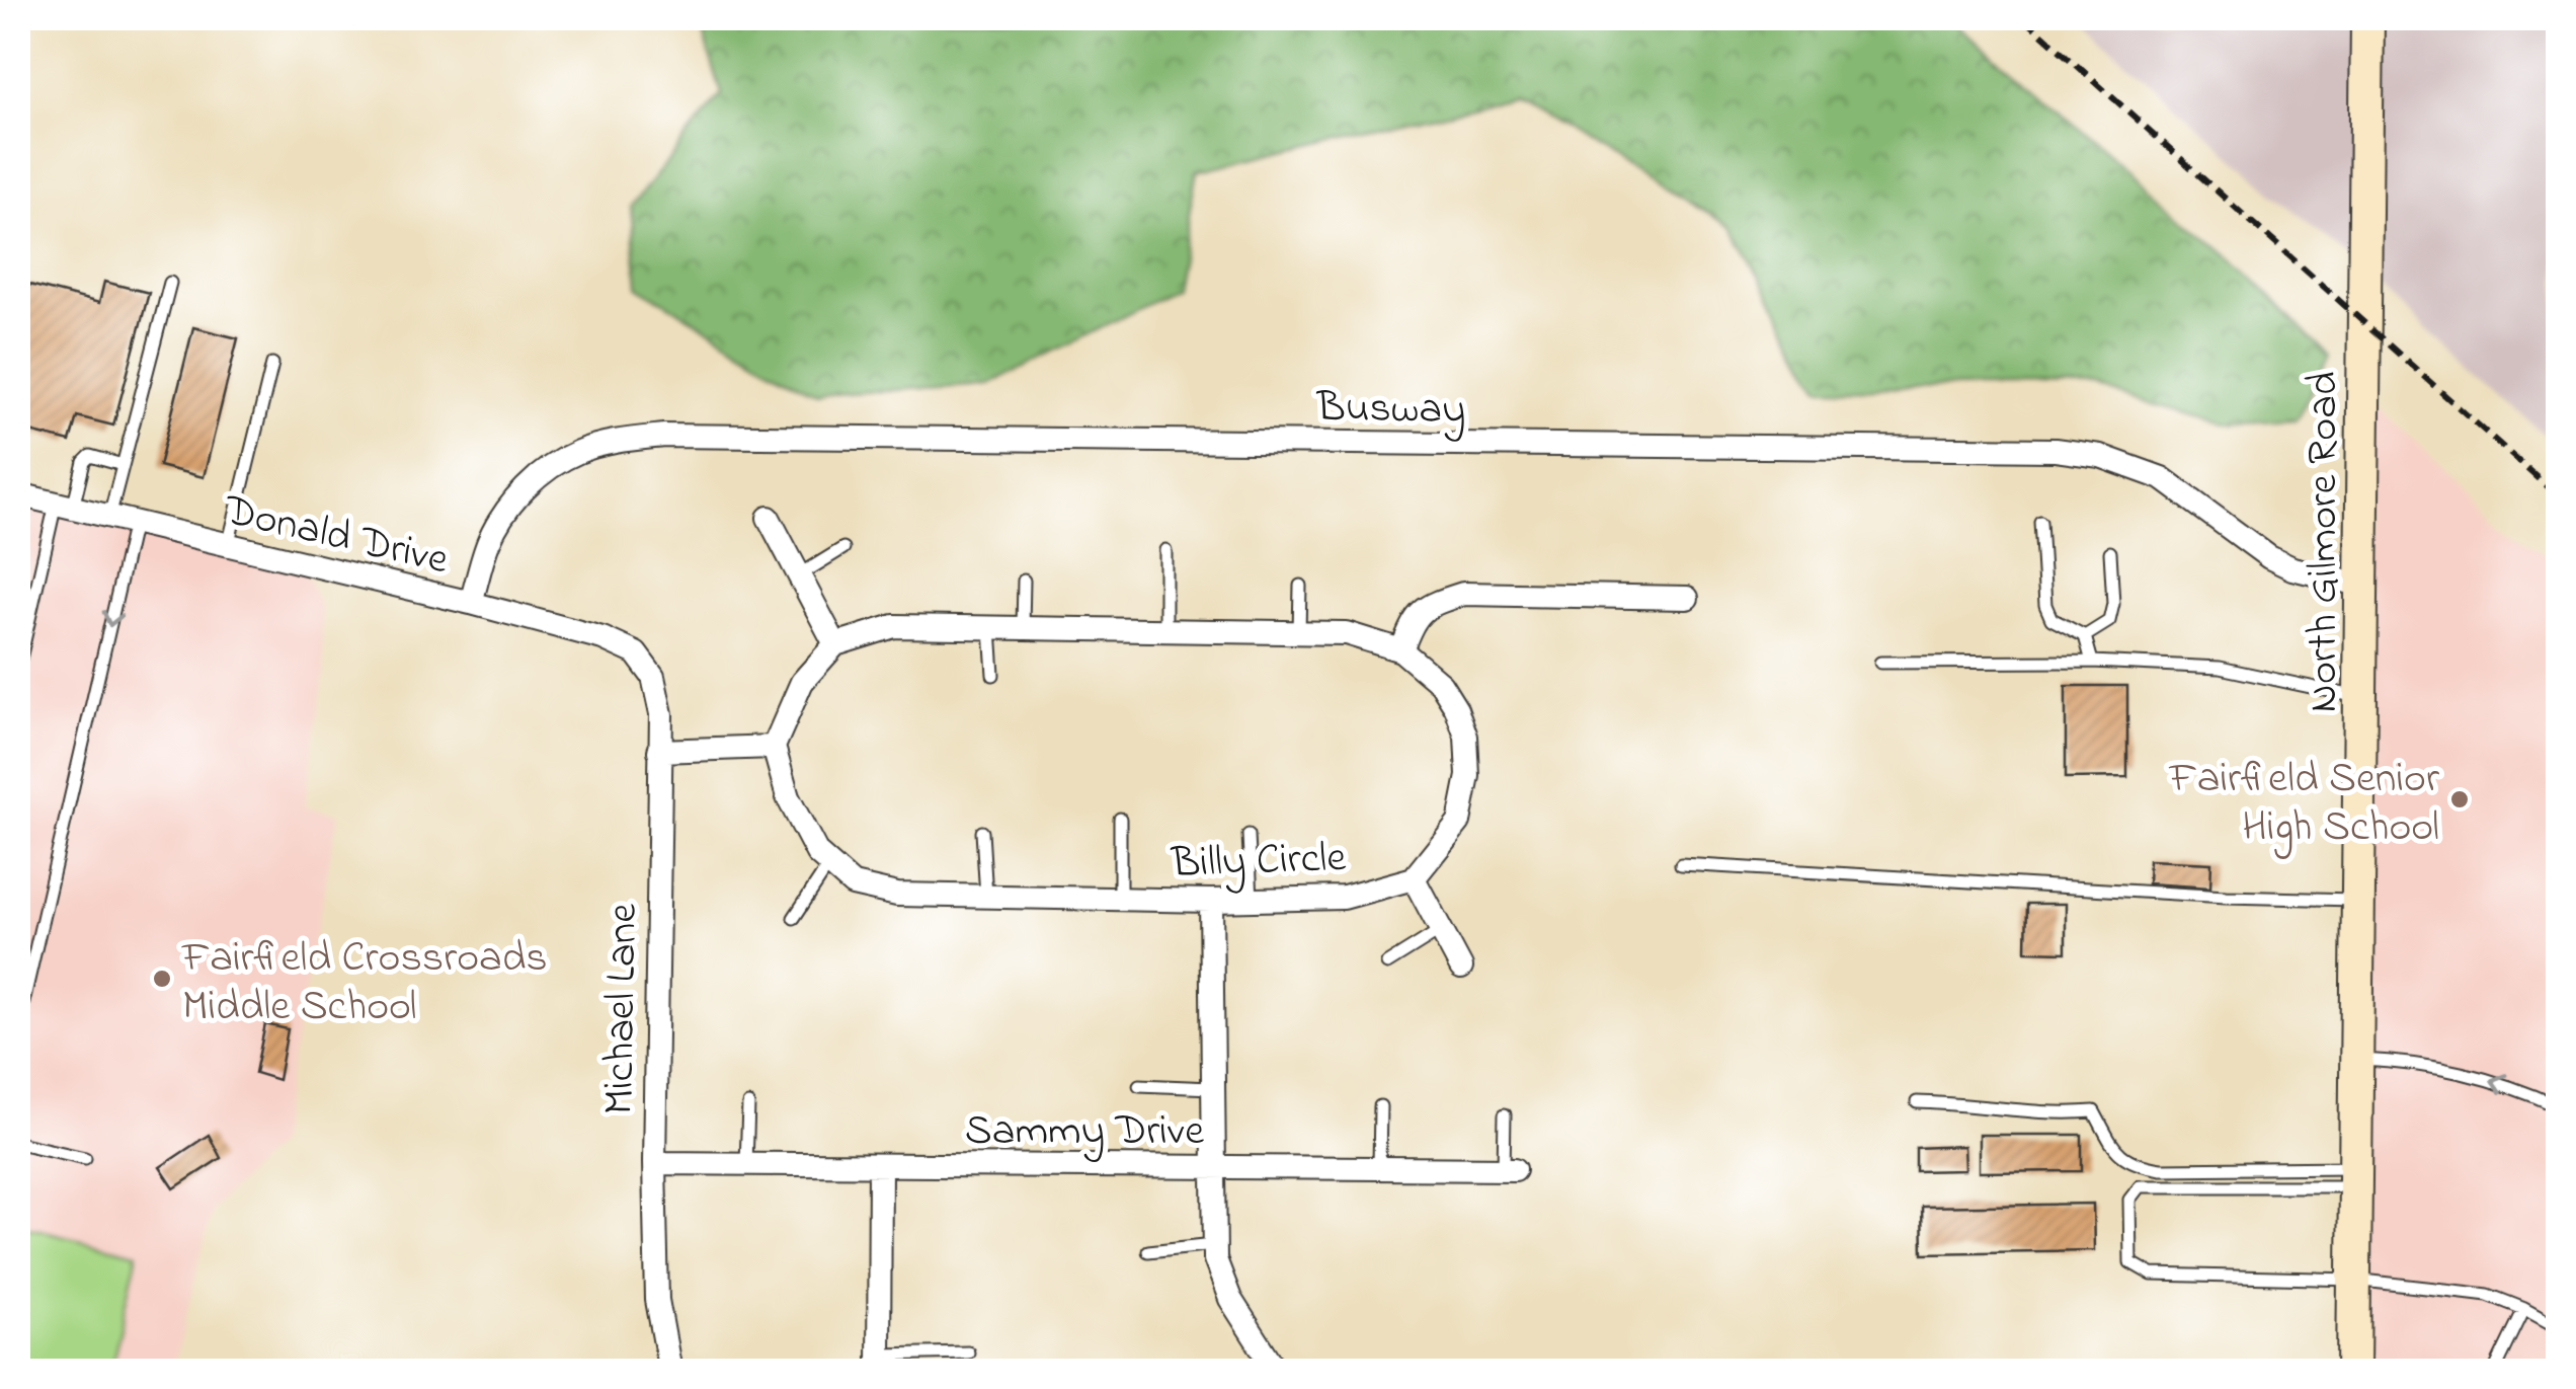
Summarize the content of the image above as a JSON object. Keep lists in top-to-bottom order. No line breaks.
{"streets":{"street":["Busway","Donald Drive","North Gilmore Road","Billy Circle","Michael Lane","Sammy Drive"]},"crossings":[["Busway","Donald Drive"],["Busway","North Gilmore Road"],["Donald Drive","Michael Lane"],["Michael Lane","Sammy Drive"]],"places":["Fairfield Senior High School","Fairfield Crossroads Middle School"]}
